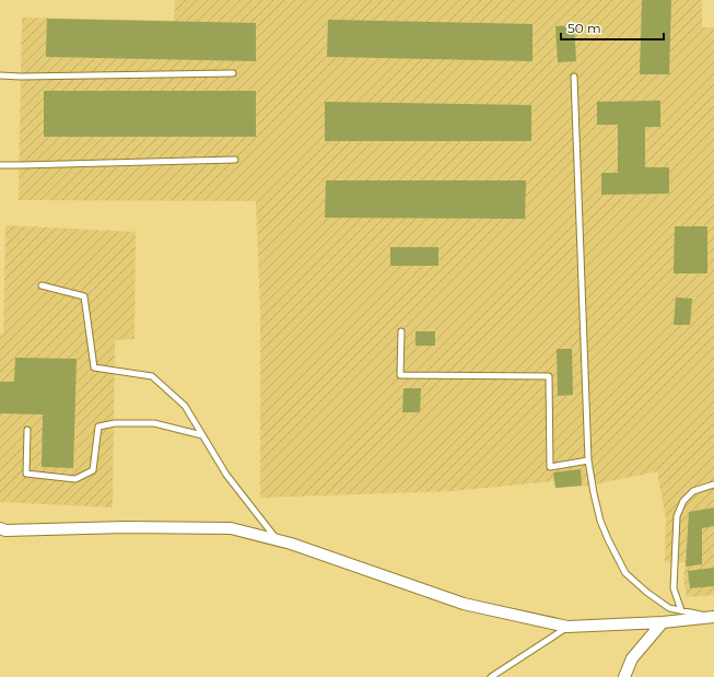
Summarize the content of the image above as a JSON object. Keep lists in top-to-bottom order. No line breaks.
{"scale_bar":"50 m"}
